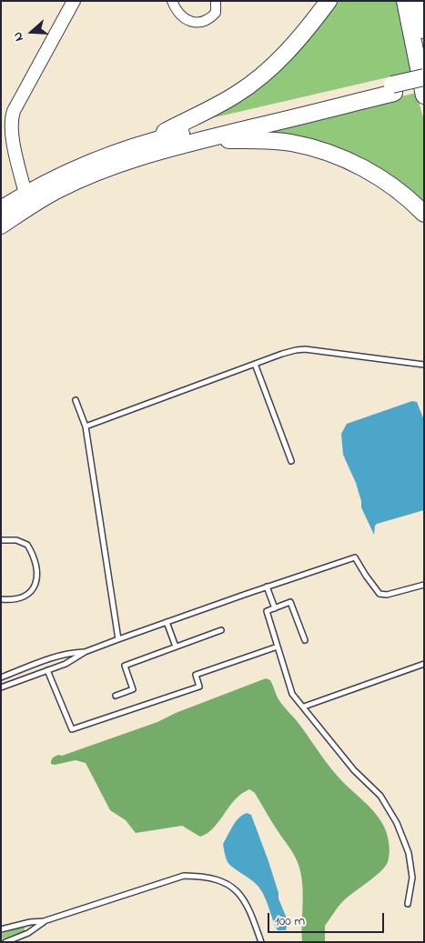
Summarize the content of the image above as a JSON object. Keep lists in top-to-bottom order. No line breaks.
{"scale_bar":"100 m","north":"left"}
